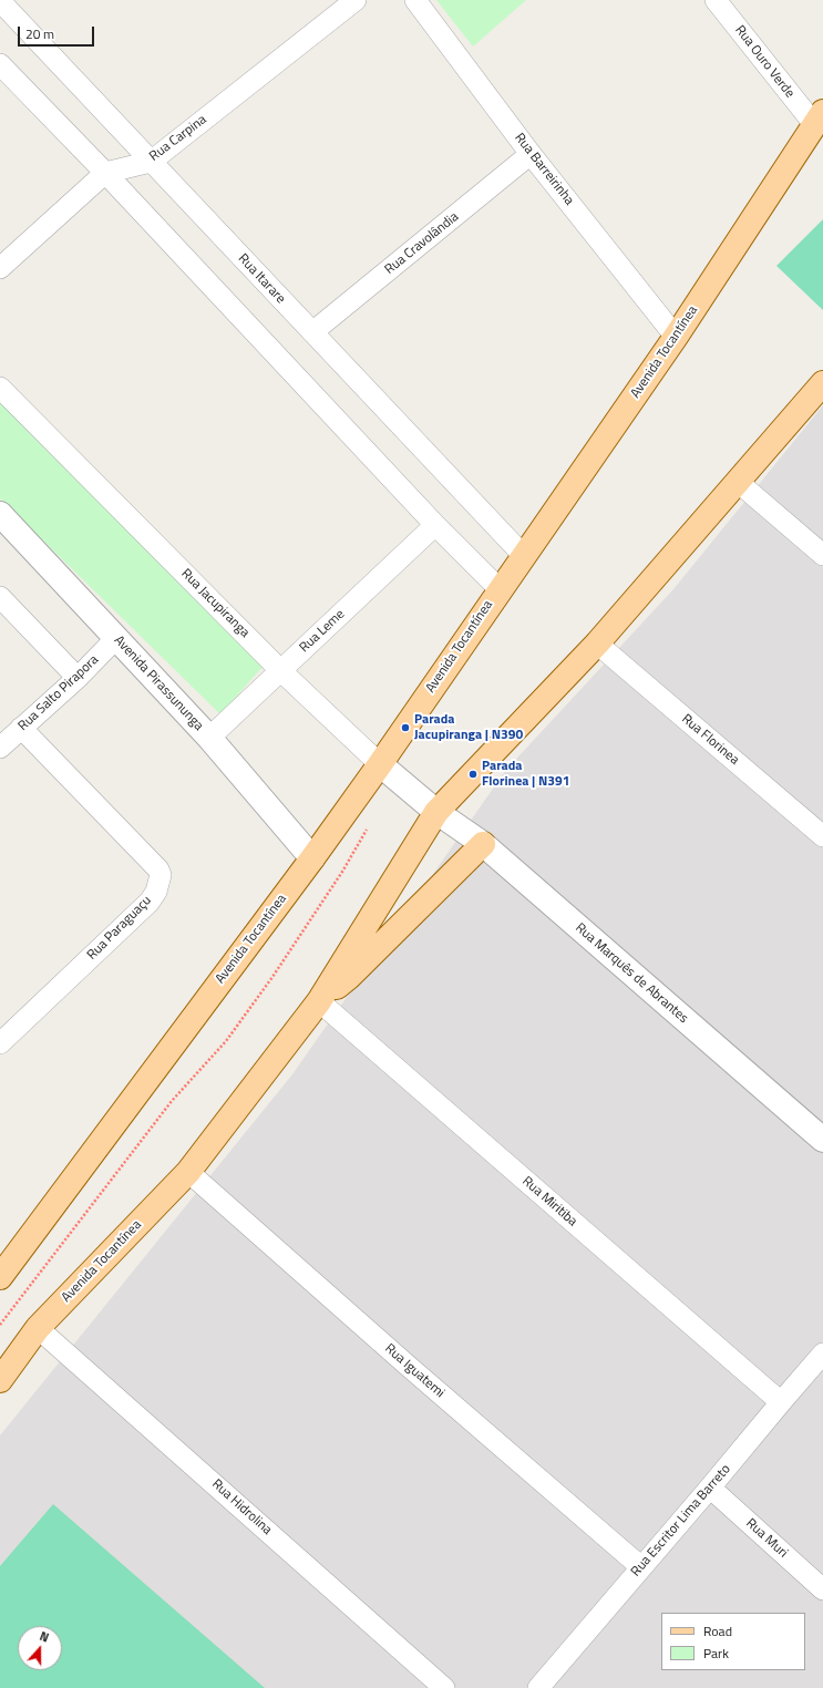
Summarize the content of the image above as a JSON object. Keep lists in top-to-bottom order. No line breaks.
{"streets":{"main road":["Avenida Tocantínea"],"street":["Rua Ouro Verde","Rua Carpina","Rua Barreirinha","Rua Cravolândia","Rua Itarare","Rua Jacupiranga","Rua Leme","Avenida Pirassununga","Rua Salto Pirapora","Rua Florinea","Rua Paraguaçu","Rua Marquês de Abrantes","Rua Miritiba","Rua Iguatemi","Rua Hidrolina","Rua Escritor Lima Barreto","Rua Muri"]},"crossings":[["Rua Ouro Verde","Avenida Tocantínea"],["Rua Carpina","Rua Itarare"],["Rua Barreirinha","Rua Cravolândia"],["Rua Barreirinha","Avenida Tocantínea"],["Rua Cravolândia","Rua Itarare"],["Rua Itarare","Avenida Tocantínea"],["Avenida Tocantínea","Rua Jacupiranga"],["Avenida Tocantínea","Avenida Pirassununga"],["Avenida Tocantínea","Rua Florinea"],["Avenida Tocantínea","Rua Marquês de Abrantes"],["Avenida Tocantínea","Rua Miritiba"],["Avenida Tocantínea","Rua Iguatemi"],["Avenida Tocantínea","Rua Hidrolina"],["Rua Jacupiranga","Rua Leme"],["Rua Jacupiranga","Rua Marquês de Abrantes"],["Rua Leme","Avenida Pirassununga"],["Avenida Pirassununga","Rua Salto Pirapora"],["Rua Salto Pirapora","Rua Paraguaçu"],["Rua Miritiba","Rua Escritor Lima Barreto"],["Rua Iguatemi","Rua Escritor Lima Barreto"],["Rua Escritor Lima Barreto","Rua Muri"]],"places":["Parada Jacupiranga | N390","Parada Florinea | N391"],"legend":["Road","Park"],"scale_bar":"20 m","north":"top"}
